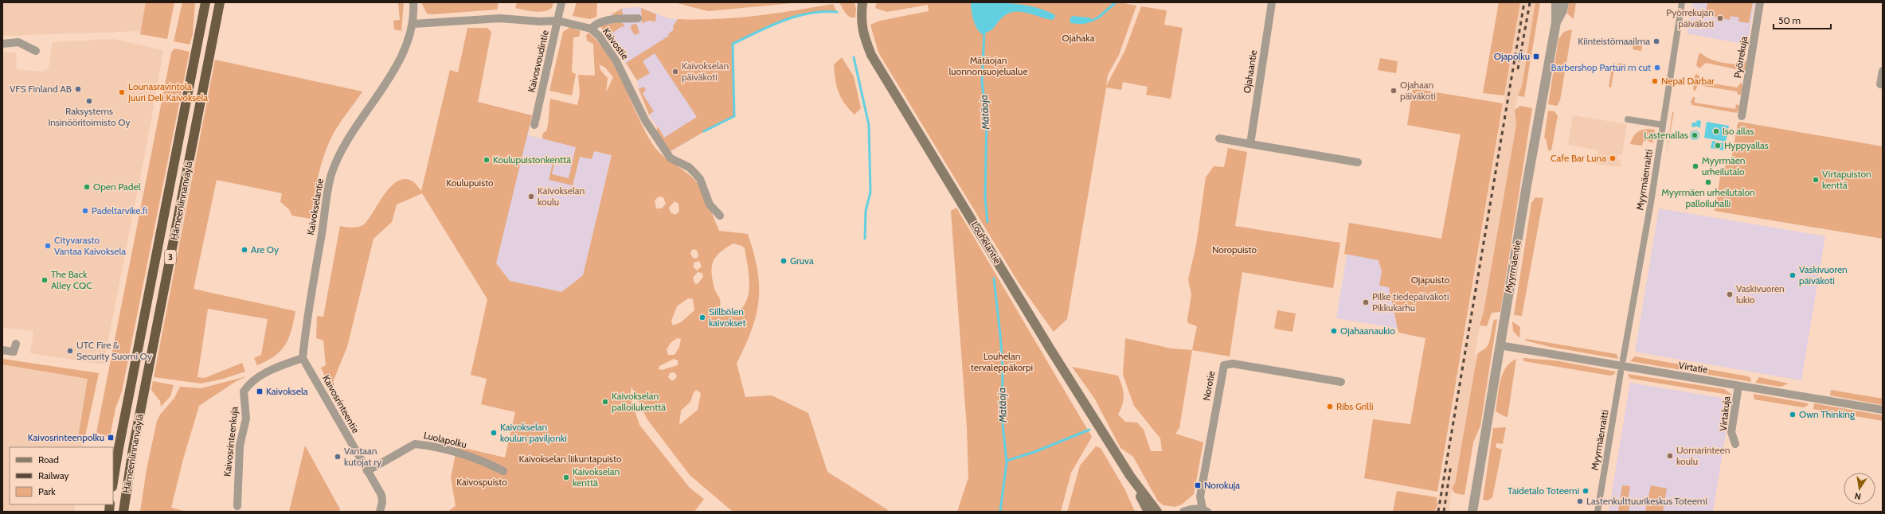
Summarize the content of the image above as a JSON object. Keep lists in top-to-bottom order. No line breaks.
{"streets":{"highway":["Hämeenlinnanväylä","3"],"main road":["Louhelantie"],"street":["Kaivostie","Pyörrekuja","Kaivosvoudintie","Ojahaantie","Myyrmäenraitti","Kaivokselantie","Myyrmäentie","Virtatie","Norotie","Kaivosrinteentie","Virtakuja","Luolapolku","Kaivosrinteenkuja"]},"crossings":[["Kaivostie","Kaivosvoudintie"],["Kaivostie","Kaivokselantie"],["Kaivokselantie","Kaivosrinteentie"],["Kaivokselantie","Kaivosrinteenkuja"],["Myyrmäentie","Virtatie"],["Virtatie","Virtakuja"],["Kaivosrinteentie","Luolapolku"],["Kaivosrinteentie","Kaivosrinteenkuja"]],"water":["Mätäoja"],"parks":["Ojahaka","Mätäojan luonnonsuojelualue","Koulupuisto","Noropuisto","Ojapuisto","Louhelan tervaleppäkorpi","Kaivokselan liikuntapuisto","Kaivospuisto"],"places":{"other":["Pyörrekujan päiväkoti","Kiinteistömaailma","Barbershop Parturi m cut","Kaivokselan päiväkoti","Nepal Darbar","VFS Finland AB","Ojahaan päiväkoti","Lounasravintola Juuri Deli Kaivoksela","Raksystems Insinööritoimisto Oy","Iso allas","Lastenallas","Hyppyallas","Cafe Bar Luna","Koulupuistonkenttä","Myyrmäen urheilutalo","Virtapuiston kenttä","Myyrmäen urheilutalon palloiluhalli","Open Padel","Kaivokselan koulu","Padeltarvike.fi","Cityvarasto Vantaa Kaivoksela","Are Oy","Gruva","Vaskivuoren päiväkoti","The Back Alley CQC","Vaskivuoren lukio","Pilke tiedepäiväkoti Pikkukarhu","Sillbölen kaivokset","Ojahaanaukio","UTC Fire & Security Suomi Oy","Kaivokselan palloilukenttä","Ribs Grilli","Own Thinking","Kaivokselan koulun paviljonki","Uomarinteen koulu","Vantaan kutojat ry","Kaivokselan kenttä","Taidetalo Toteemi","Lastenkulttuurikeskus Toteemi"],"transit":["Ojapolku","Kaivoksela","Kaivosrinteenpolku","Norokuja"]},"legend":["Road","Railway","Park"],"scale_bar":"50 m","north":"bottom"}
